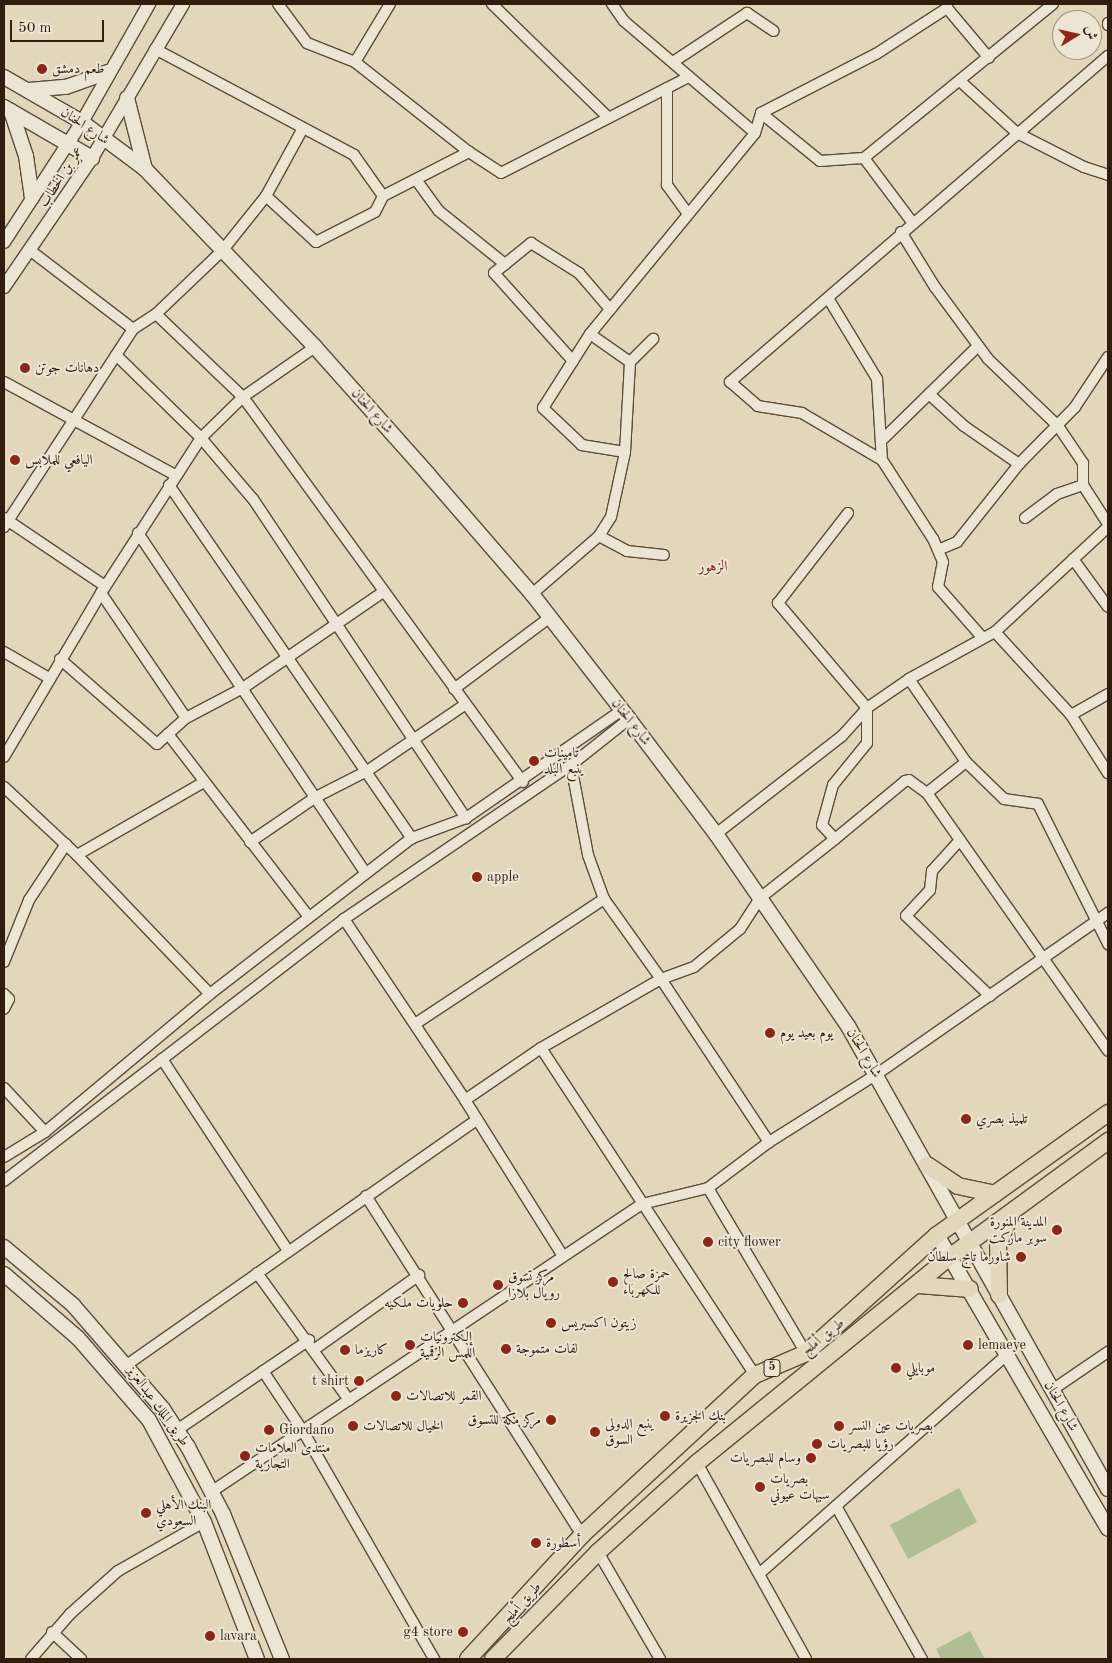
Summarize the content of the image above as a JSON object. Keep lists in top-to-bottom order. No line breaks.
{"streets":{"highway":["طريق أملج","5"],"main road":["شارع الحنان","طريق الملك عبدالعزيز"],"street":["عمر بن الخطاب"]},"crossings":[["شارع الحنان","عمر بن الخطاب"],["شارع الحنان","طريق أملج"]],"districts":["الزهور"],"places":["طعم دمشق","دهانات جوتن","اليافعي للملابس","تامينات ينبع البلد","apple","يوم بعيد يوم","تلميذ بصري","المدينة المنورة سوبر ماركت","city flower","شاورما تاج سلطان","حمزة صالح للكهرباء","مركز تسوق رويال بلازا","حلويات ملكيه","زيتون اكسبريس","إلكترونيات اللمس الرقمية","lemaeye","لفات متموجة","كاريزما","موبايلي","t shirt","القمر للاتصالات","بنك الجزيرة","مركز مكة للتسوق","الخيال للاتصالات","بصريات عين النسر","Giordano","ينبع الدولى السوق","رؤيا للبصريات","منتدى العلامات التجارية","وسام للبصريات","بصريات سيهات عيوني","البنك الأهلي السعودي","أسطورة","g4 store","lavara"],"scale_bar":"50 m","north":"right"}
